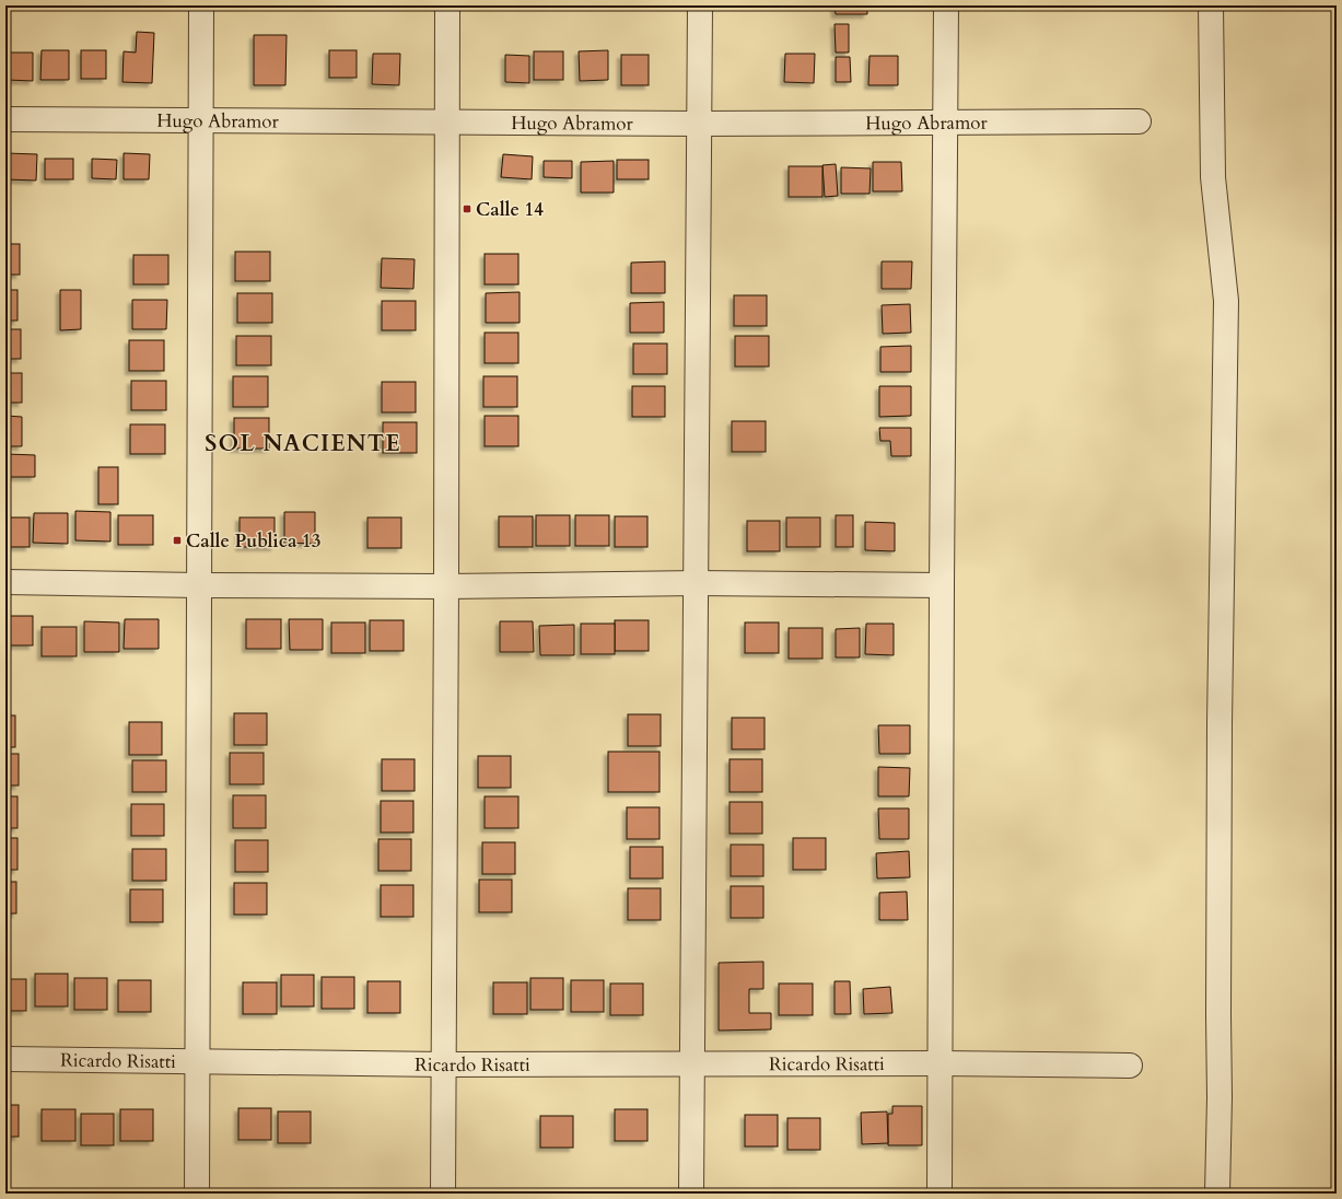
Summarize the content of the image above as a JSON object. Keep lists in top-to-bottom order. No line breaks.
{"streets":{"street":["Hugo Abramor","Ricardo Risatti"]},"districts":["SOL NACIENTE"],"places":{"transit":["Calle 14","Calle Publica 13"]}}
